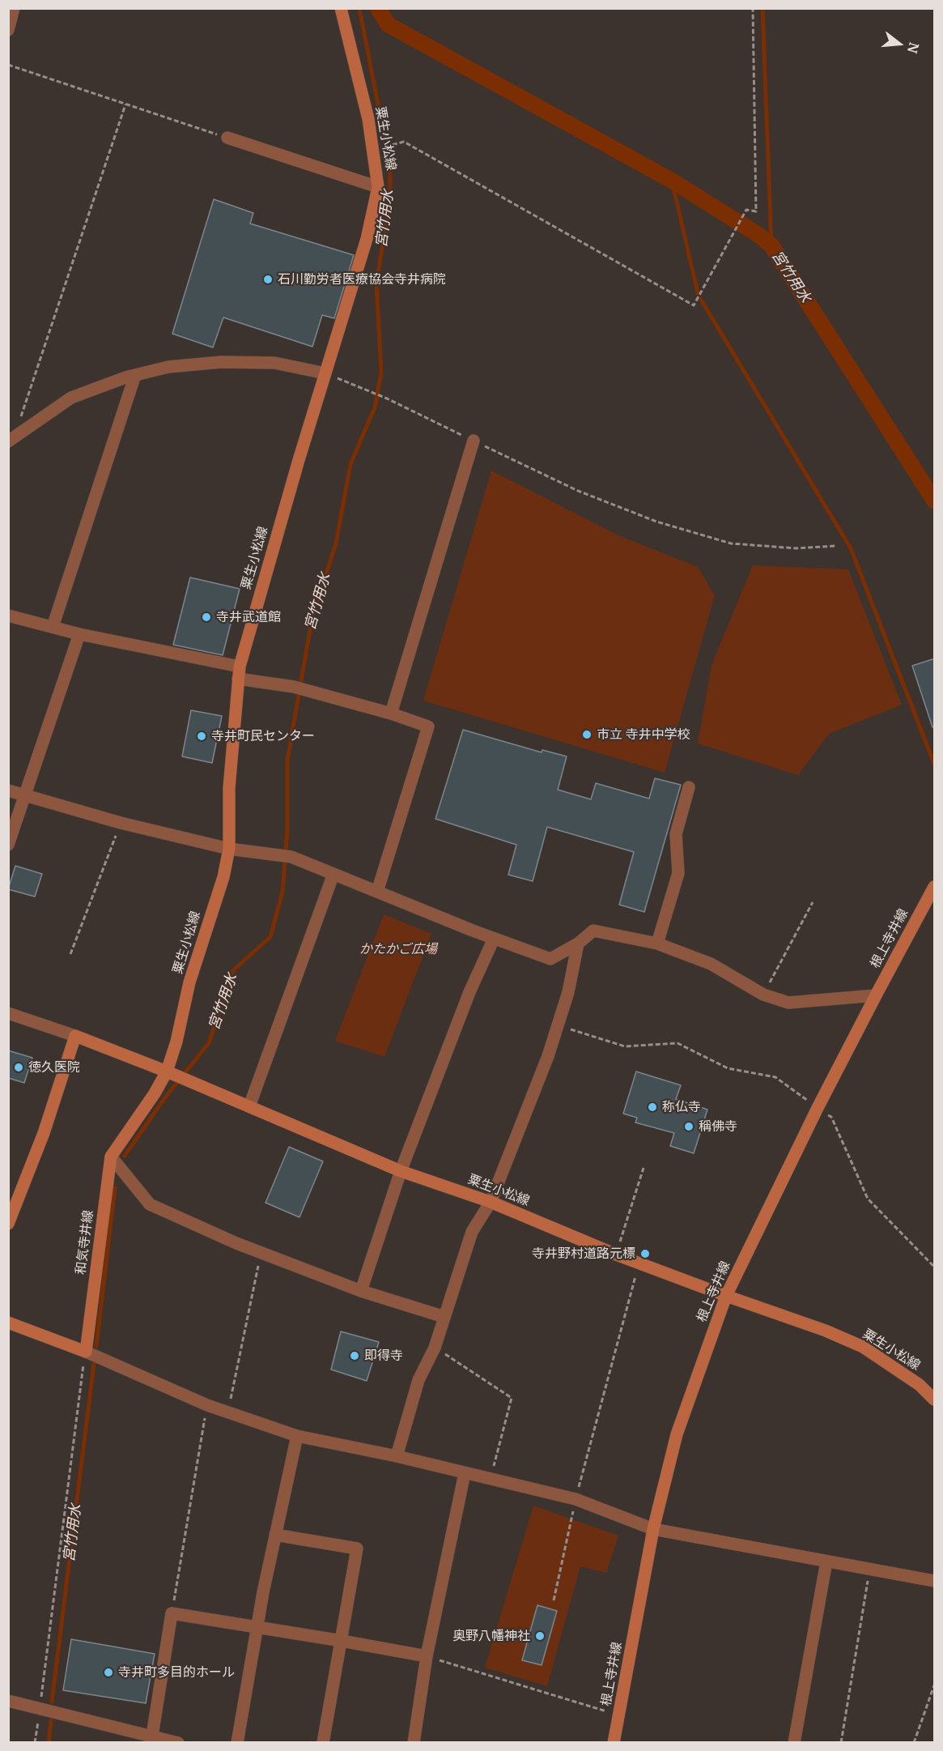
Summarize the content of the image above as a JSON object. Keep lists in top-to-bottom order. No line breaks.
{"streets":{"main road":["粟生小松線","根上寺井線","和気寺井線"]},"crossings":[["粟生小松線","根上寺井線"],["粟生小松線","和気寺井線"]],"water":["宮竹用水"],"parks":["かたかご広場"],"places":["石川勤労者医療協会寺井病院","寺井武道館","市立 寺井中学校","寺井町民センター","徳久医院","称仏寺","稱佛寺","寺井野村道路元標","即得寺","奥野八幡神社","寺井町多目的ホール"],"north":"right"}
